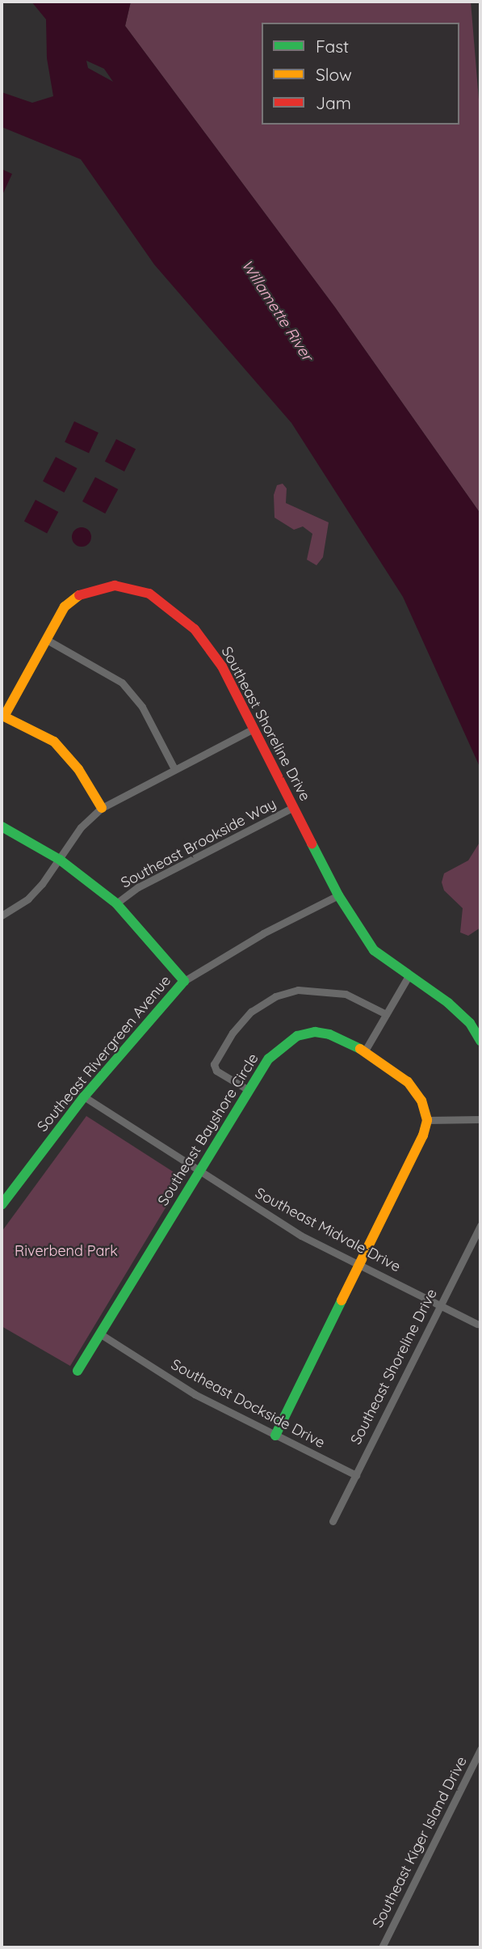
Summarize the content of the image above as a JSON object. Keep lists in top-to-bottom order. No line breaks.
{"streets":{"street":["Southeast Shoreline Drive","Southeast Brookside Way","Southeast Rivergreen Avenue","Southeast Bayshore Circle","Southeast Midvale Drive","Southeast Dockside Drive","Southeast Kiger Island Drive"]},"crossings":[["Southeast Shoreline Drive","Southeast Brookside Way"],["Southeast Shoreline Drive","Southeast Rivergreen Avenue"],["Southeast Shoreline Drive","Southeast Midvale Drive"],["Southeast Shoreline Drive","Southeast Dockside Drive"],["Southeast Rivergreen Avenue","Southeast Midvale Drive"],["Southeast Bayshore Circle","Southeast Midvale Drive"],["Southeast Bayshore Circle","Southeast Dockside Drive"]],"water":["Willamette River"],"parks":["Riverbend Park"],"legend":["Fast","Slow","Jam"]}
